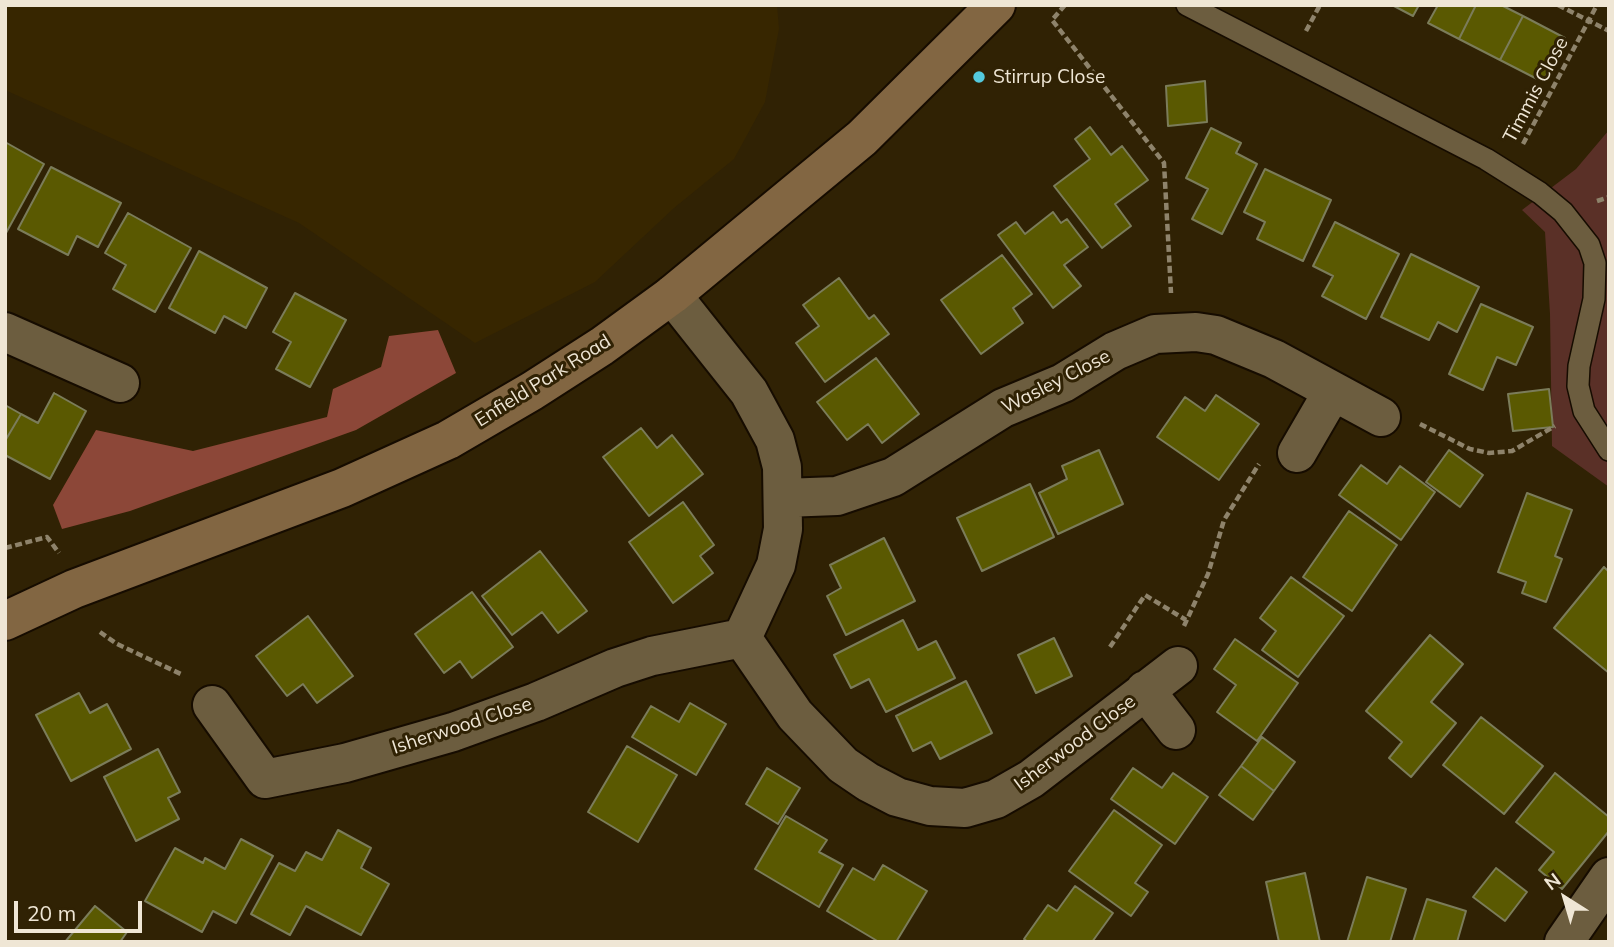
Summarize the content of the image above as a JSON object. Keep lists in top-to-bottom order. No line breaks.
{"streets":{"street":["Enfield Park Road","Wasley Close","Isherwood Close"],"path":["Timmis Close"]},"places":["Stirrup Close"],"scale_bar":"20 m","north":"top left"}
